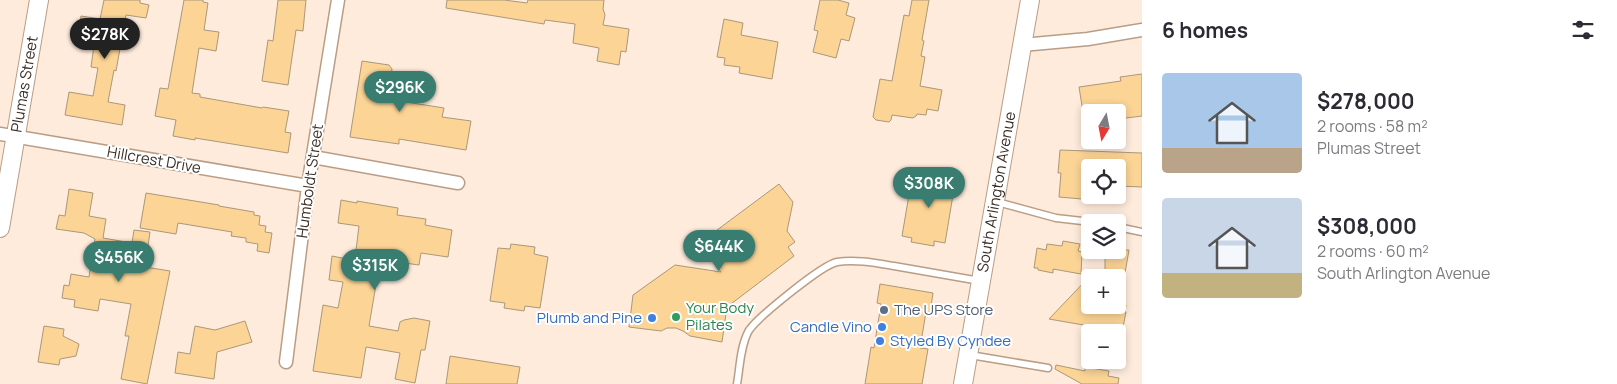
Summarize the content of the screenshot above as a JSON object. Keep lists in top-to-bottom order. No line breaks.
{"streets":{"street":["Plumas Street","Hillcrest Drive","Humboldt Street","South Arlington Avenue"]},"crossings":[["Plumas Street","Hillcrest Drive"],["Hillcrest Drive","Humboldt Street"]],"places":["The UPS Store","Your Body Pilates","Plumb and Pine","Candle Vino","Styled By Cyndee"],"north":"bottom","page":{"heading":"6 homes","price":["$278K","$296K","$308K","$644K","$456K","$315K"],"list":[{"name":"$278,000","note":"2 rooms · 58 m² · Plumas Street"},{"name":"$308,000","note":"2 rooms · 60 m² · South Arlington Avenue"}],"map_buttons":["+","−"]}}
